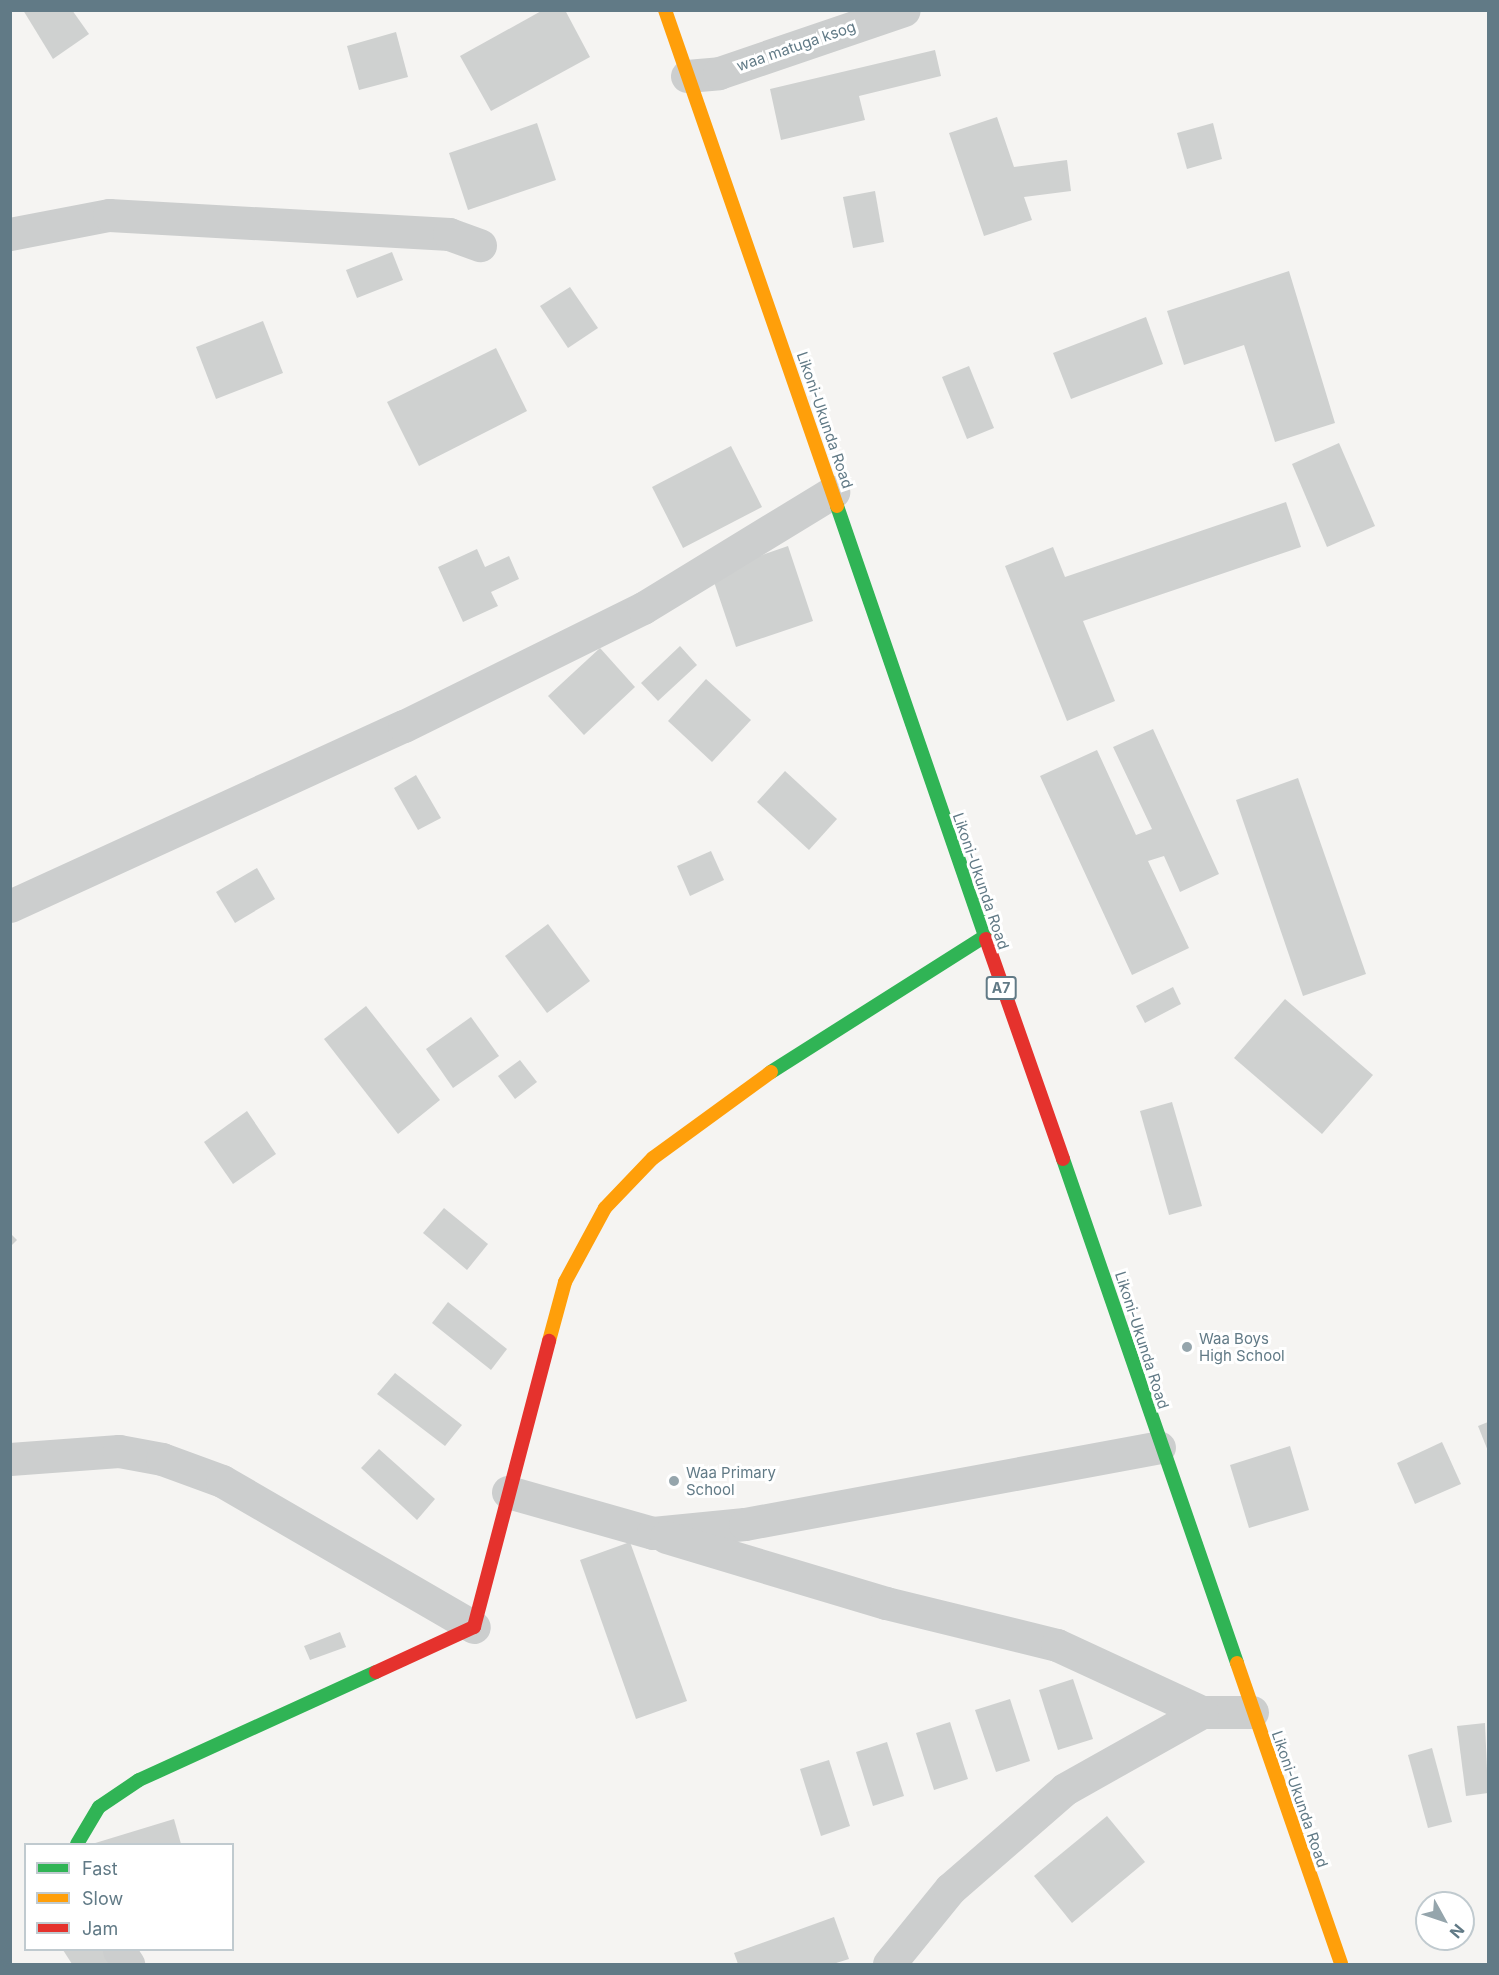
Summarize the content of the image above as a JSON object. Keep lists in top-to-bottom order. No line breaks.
{"streets":{"main road":["Likoni-Ukunda Road","A7"],"street":["waa matuga ksog"]},"crossings":[["waa matuga ksog","Likoni-Ukunda Road"]],"places":["Waa Boys High School","Waa Primary School"],"legend":["Fast","Slow","Jam"],"north":"bottom right"}
